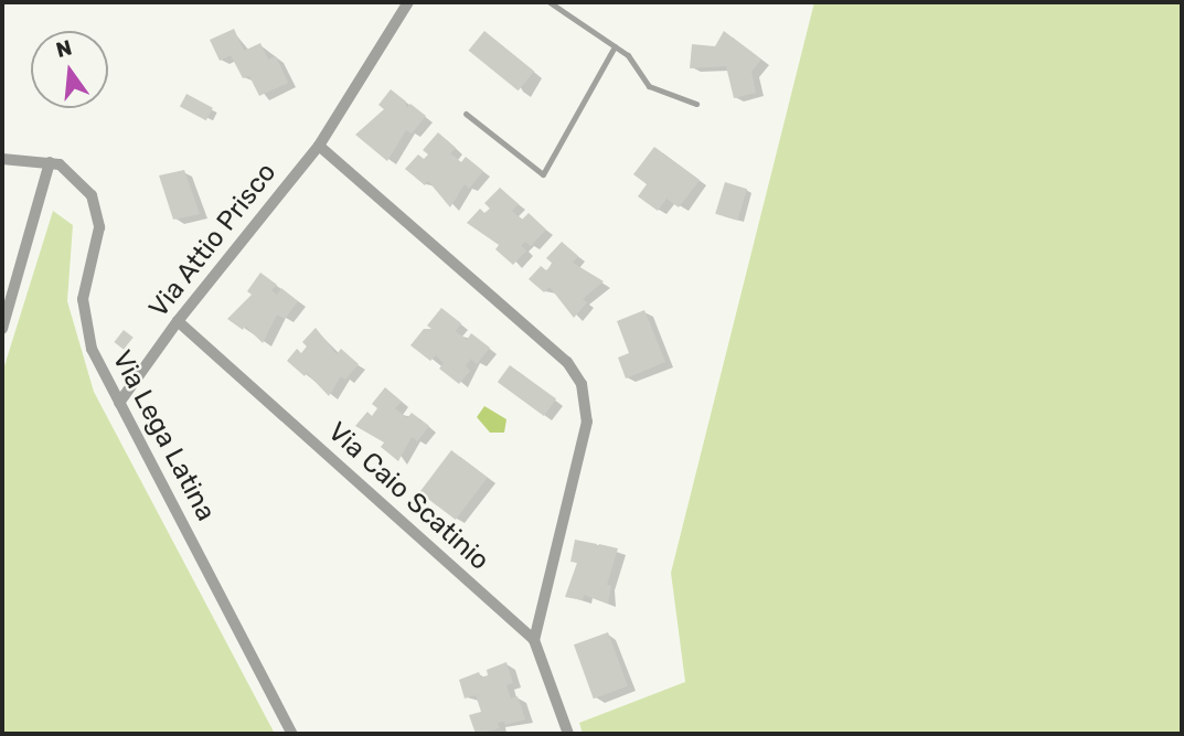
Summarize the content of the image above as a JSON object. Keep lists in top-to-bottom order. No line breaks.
{"streets":{"street":["Via Attio Prisco","Via Lega Latina","Via Caio Scatinio"]},"crossings":[["Via Attio Prisco","Via Lega Latina"],["Via Attio Prisco","Via Caio Scatinio"]],"north":"top"}
